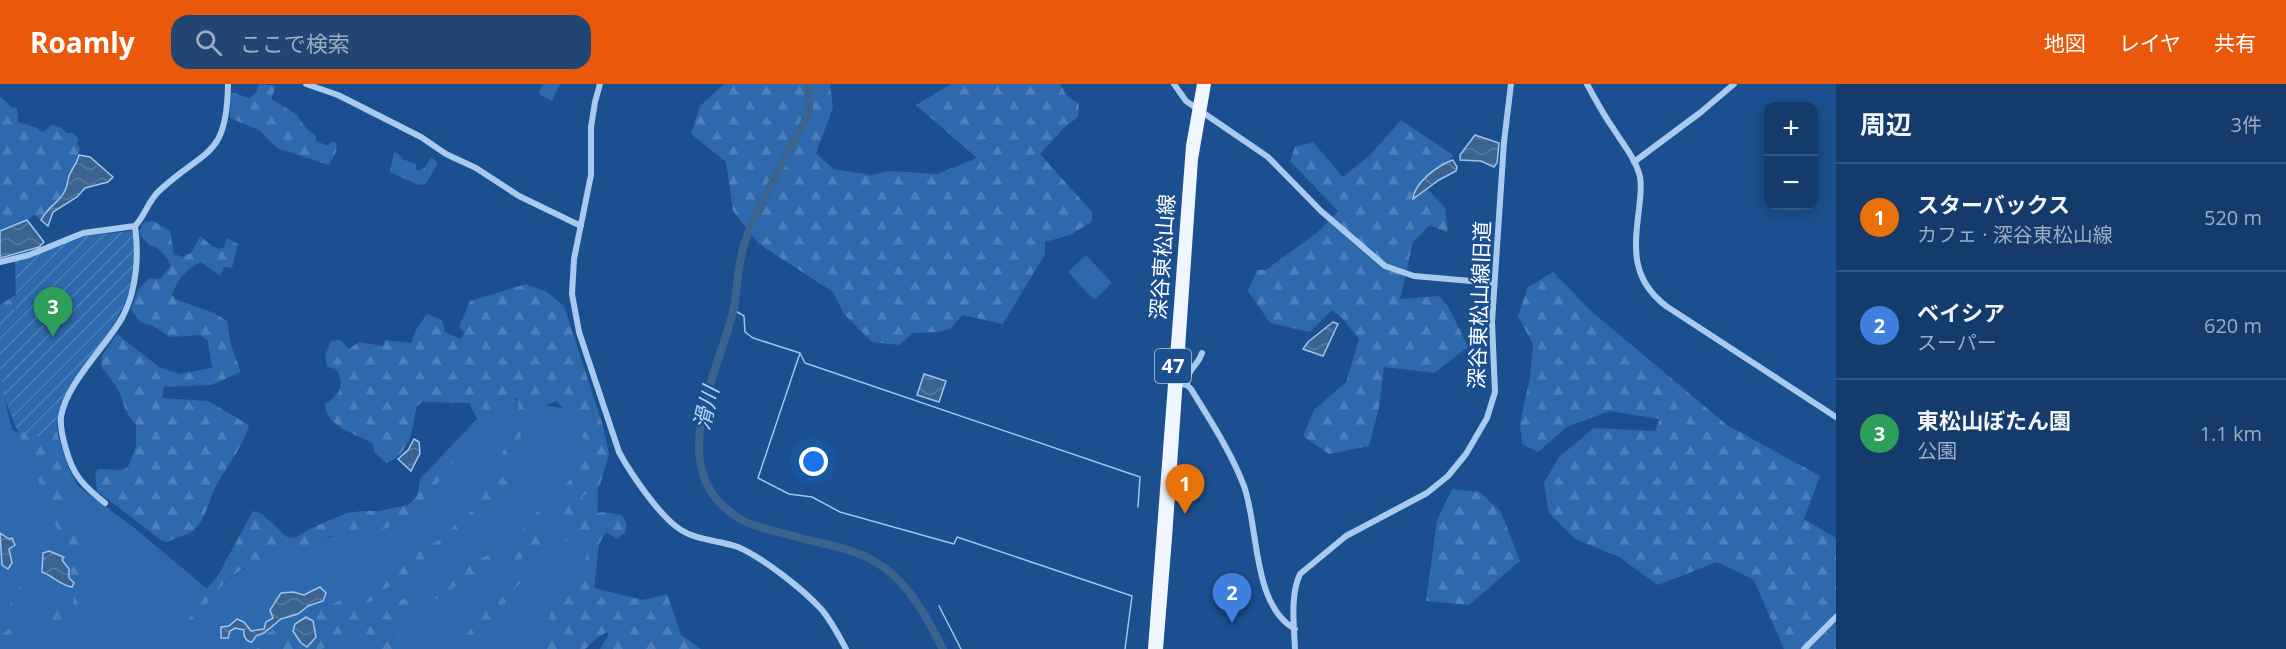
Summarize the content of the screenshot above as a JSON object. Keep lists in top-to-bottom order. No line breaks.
{"streets":{"main road":["深谷東松山線","47"],"street":["深谷東松山線旧道"]},"water":["滑川"],"page":{"header":"Roamly","search":"ここで検索","nav":["地図","レイヤ","共有"],"heading":["周辺","3件"],"map_buttons":["+","−"],"list":[{"mark":"1","name":"スターバックス","note":"カフェ · 深谷東松山線","value":"520 m"},{"mark":"2","name":"ベイシア","note":"スーパー","value":"620 m"},{"mark":"3","name":"東松山ぼたん園","note":"公園","value":"1.1 km"}],"pins":["3","1","2"]}}
